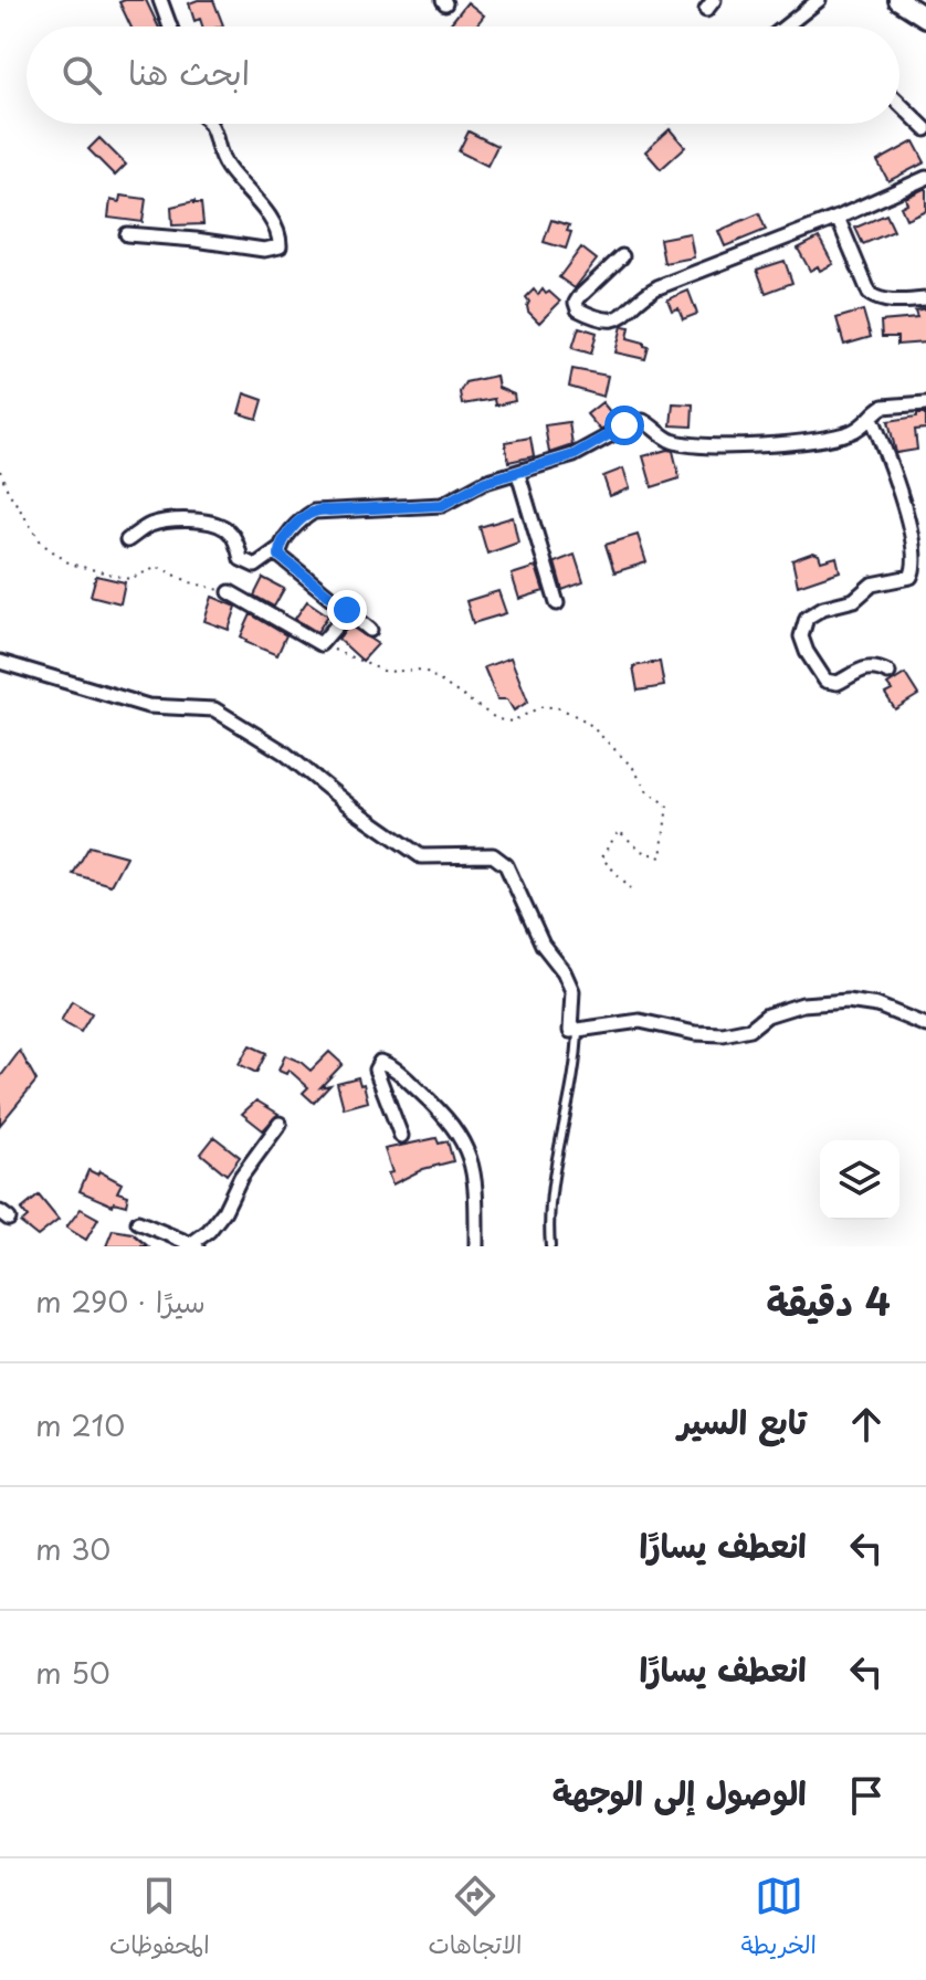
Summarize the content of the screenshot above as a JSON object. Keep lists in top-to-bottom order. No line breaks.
{"page":{"search":"ابحث هنا","heading":["4 دقيقة","سيرًا · 290 m"],"list":[["تابع السير","210 m"],["انعطف يسارًا","30 m"],["انعطف يسارًا","50 m"],"الوصول إلى الوجهة"],"nav":["الخريطة","الاتجاهات","المحفوظات"]}}
